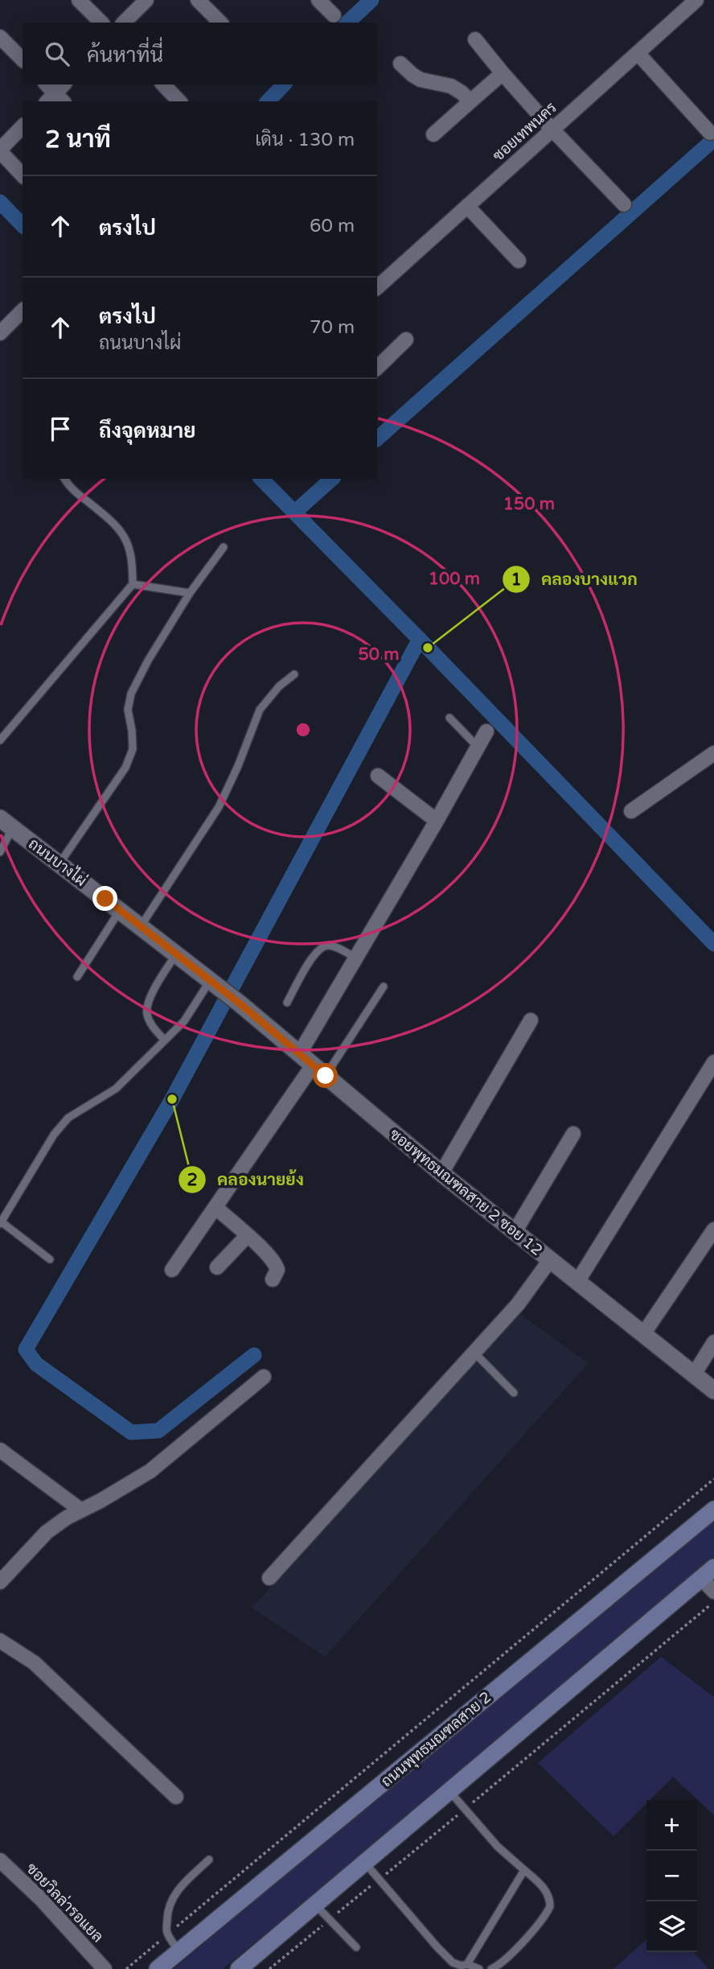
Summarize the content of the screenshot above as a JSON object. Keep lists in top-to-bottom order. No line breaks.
{"streets":{"main road":["ถนนพุทธมณฑลสาย 2"],"street":["ซอยเทพนคร","ถนนบางไผ่","ซอยพุทธมณฑลสาย 2 ซอย 12","ซอยวิลล่ารอแยล"]},"crossings":[["ถนนบางไผ่","ซอยพุทธมณฑลสาย 2 ซอย 12"]],"places":["คลองบางแวก","คลองนายย้ง"],"page":{"search":"ค้นหาที่นี่","heading":["2 นาที","เดิน · 130 m"],"list":[["ตรงไป","60 m"],["ตรงไป","ถนนบางไผ่","70 m"],"ถึงจุดหมาย"],"map_buttons":["+","−"]},"rings":["150 m","100 m","50 m"]}
